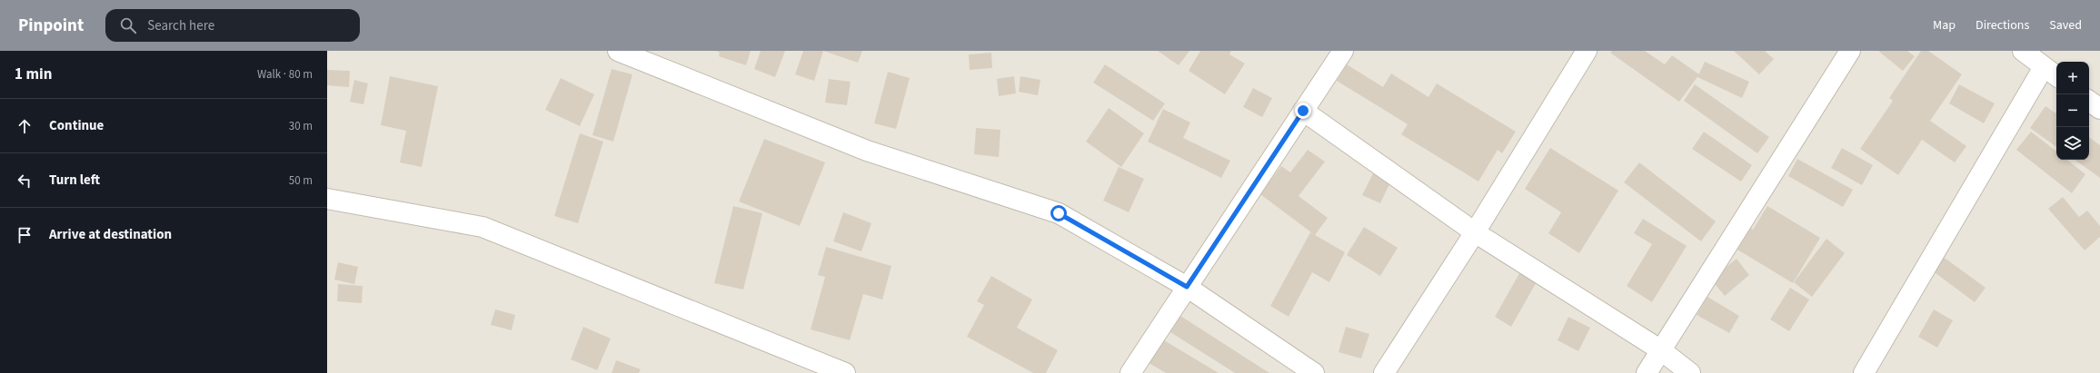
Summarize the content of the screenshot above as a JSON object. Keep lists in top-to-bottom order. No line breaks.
{"page":{"header":"Pinpoint","search":"Search here","nav":["Map","Directions","Saved"],"heading":["1 min","Walk · 80 m"],"map_buttons":["+","−"],"list":[["Continue","30 m"],["Turn left","50 m"],"Arrive at destination"]}}
